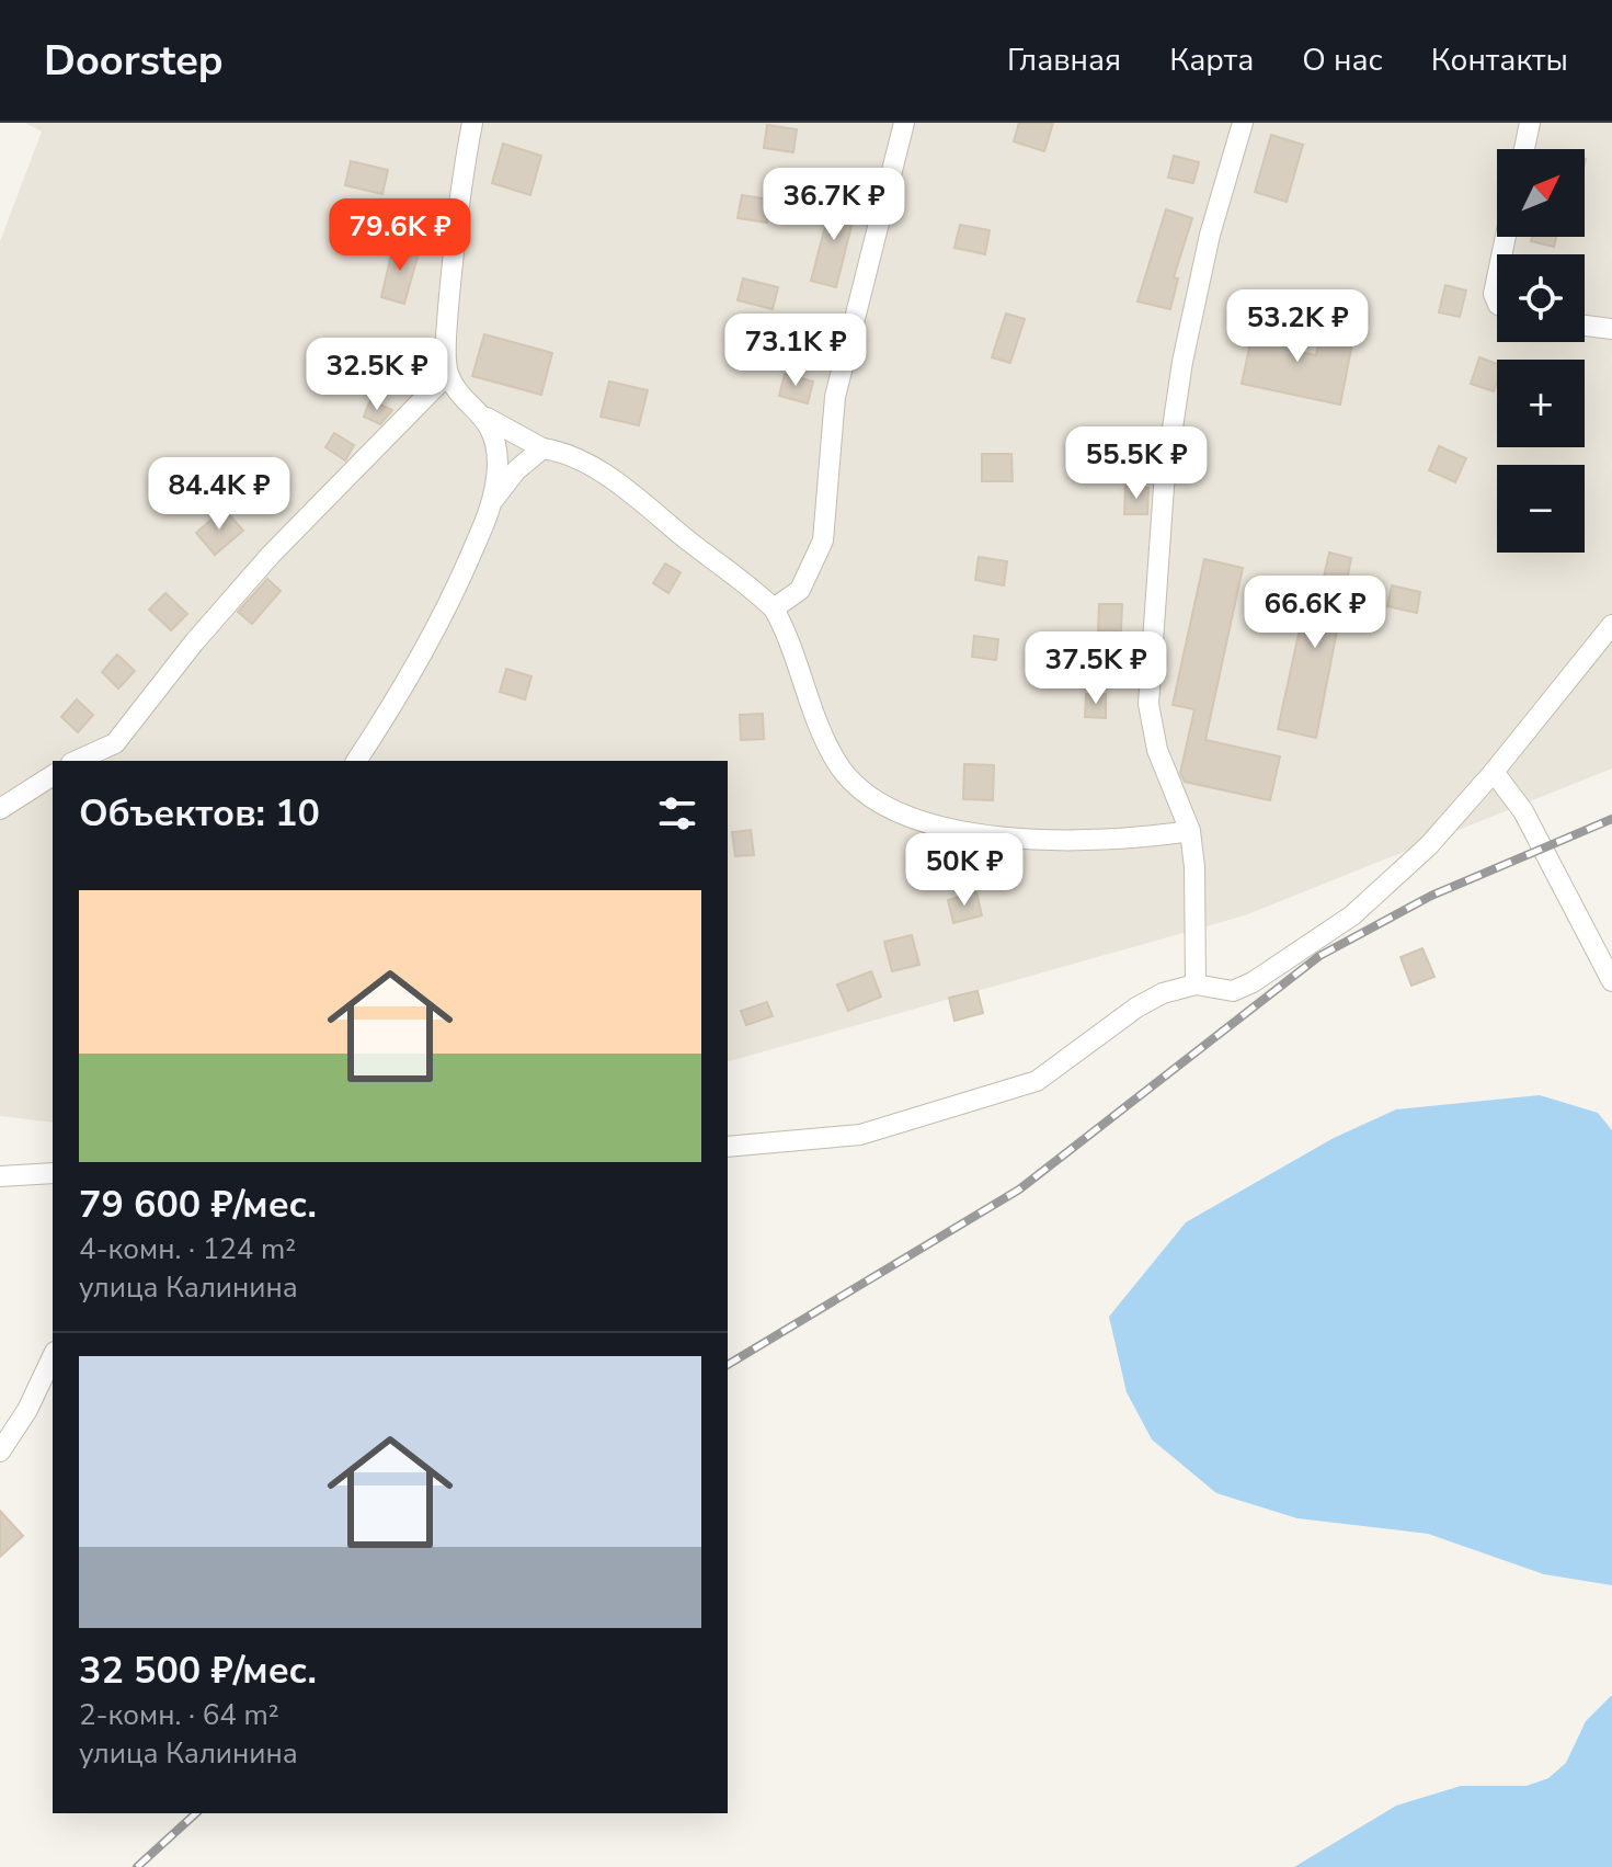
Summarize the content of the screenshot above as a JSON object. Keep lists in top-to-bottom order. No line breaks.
{"north":"top right","page":{"header":"Doorstep","nav":["Главная","Карта","О нас","Контакты"],"map_buttons":["+","−"],"price":["36.7K ₽","79.6K ₽","53.2K ₽","73.1K ₽","32.5K ₽","55.5K ₽","84.4K ₽","66.6K ₽","37.5K ₽","50K ₽"],"heading":"Объектов: 10","list":[{"name":"79 600 ₽/мес.","note":"4-комн. · 124 m² · улица Калинина"},{"name":"32 500 ₽/мес.","note":"2-комн. · 64 m² · улица Калинина"}]}}
